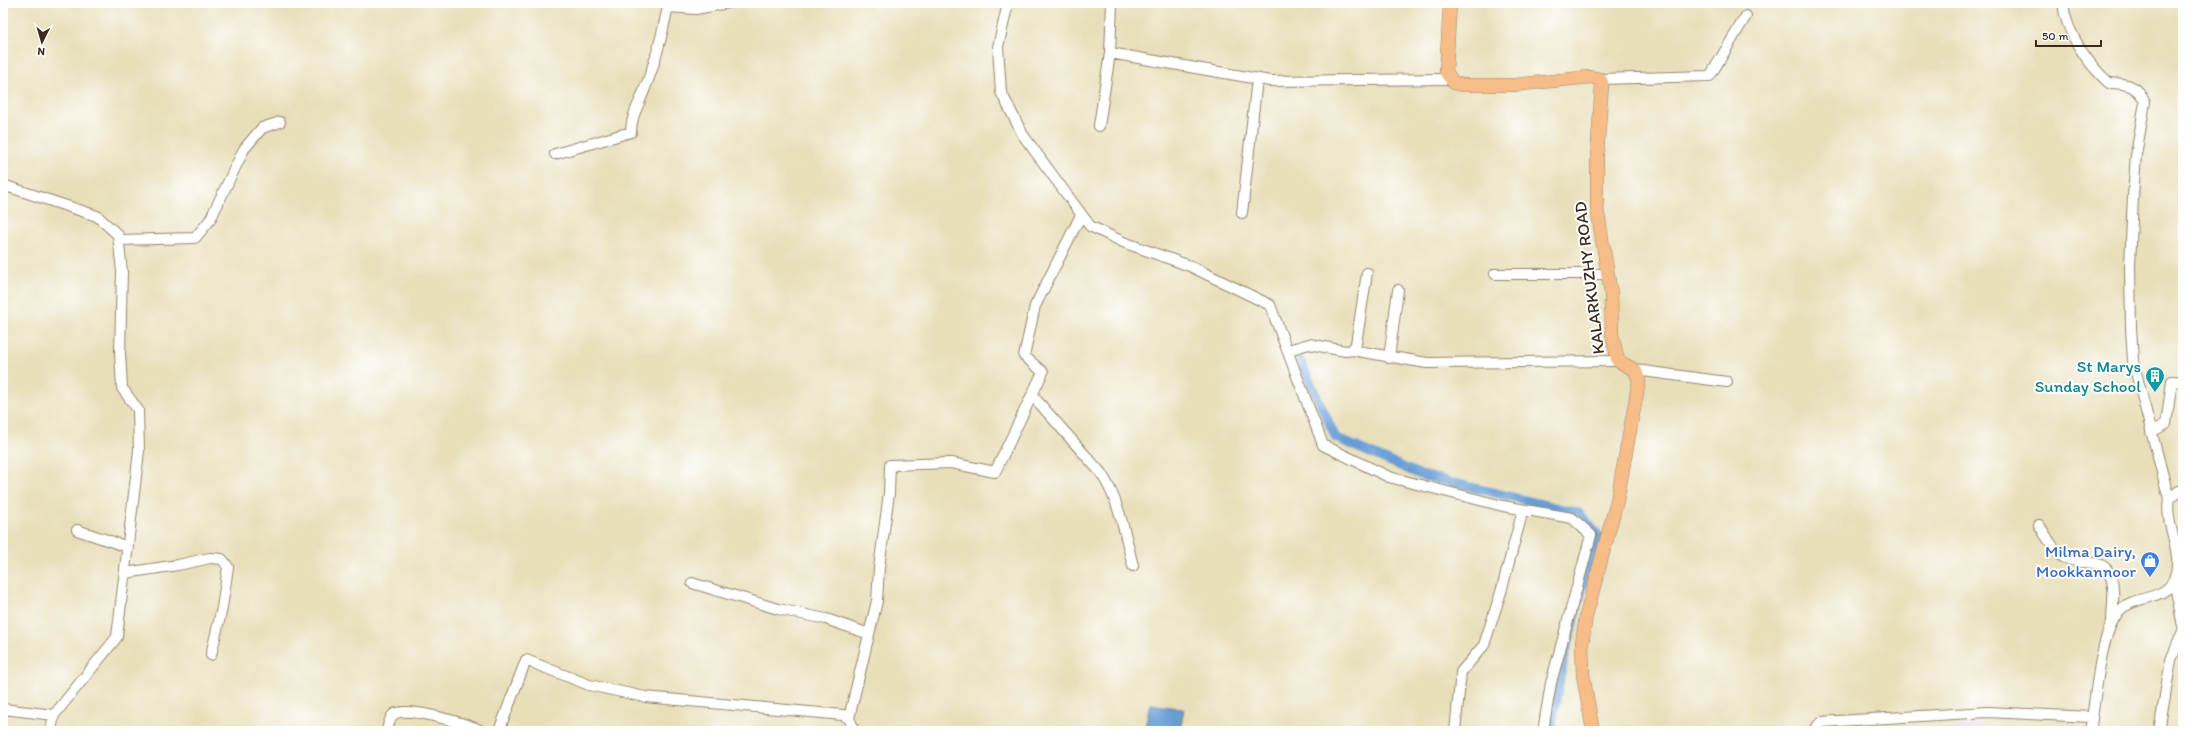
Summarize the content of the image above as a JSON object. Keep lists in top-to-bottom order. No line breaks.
{"streets":{"main road":["KALARKUZHY ROAD"]},"places":{"building":["St Marys Sunday School"],"shop":["Milma Dairy, Mookkannoor"]},"scale_bar":"50 m","north":"bottom"}
